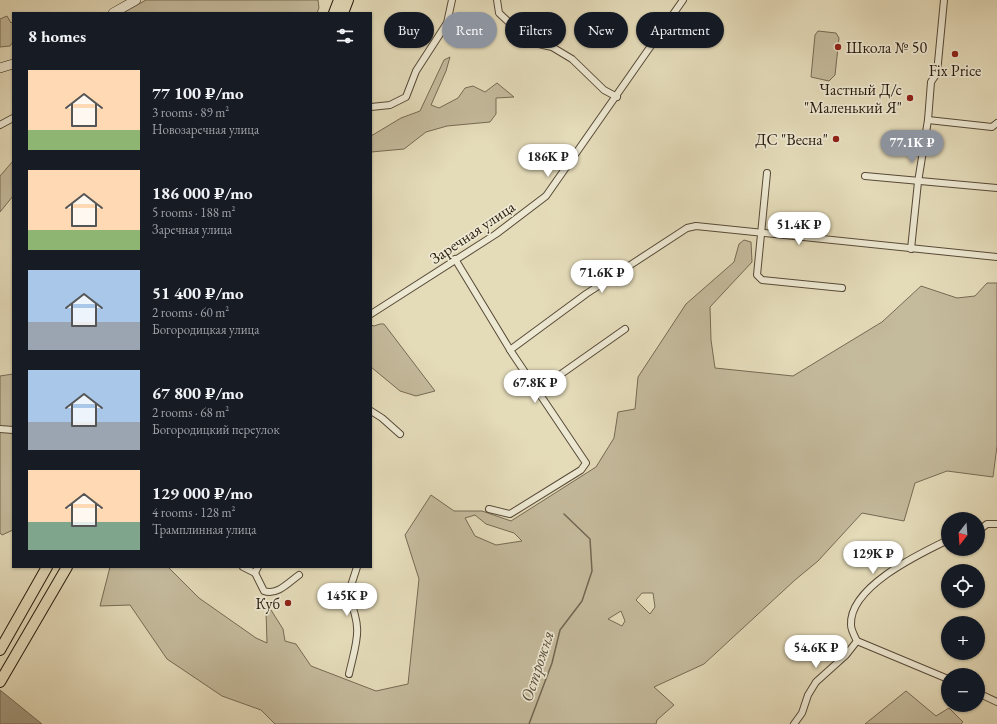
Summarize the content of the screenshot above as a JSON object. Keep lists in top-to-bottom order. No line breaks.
{"streets":{"street":["Заречная улица"]},"water":["Острожня"],"places":["Школа № 50","Fix Price","Частный Д/с \"Маленький Я\"","ДС \"Весна\"","Куб"],"north":"bottom","page":{"chip":["Buy","Rent","Filters","New","Apartment"],"heading":"8 homes","list":[{"name":"77 100 ₽/mo","note":"3 rooms · 89 m² · Новозаречная улица"},{"name":"186 000 ₽/mo","note":"5 rooms · 188 m² · Заречная улица"},{"name":"51 400 ₽/mo","note":"2 rooms · 60 m² · Богородицкая улица"},{"name":"67 800 ₽/mo","note":"2 rooms · 68 m² · Богородицкий переулок"},{"name":"129 000 ₽/mo","note":"4 rooms · 128 m² · Трамплинная улица"}],"price":["77.1K ₽","186K ₽","51.4K ₽","71.6K ₽","67.8K ₽","129K ₽","145K ₽","54.6K ₽"],"map_buttons":["+","−"]}}
